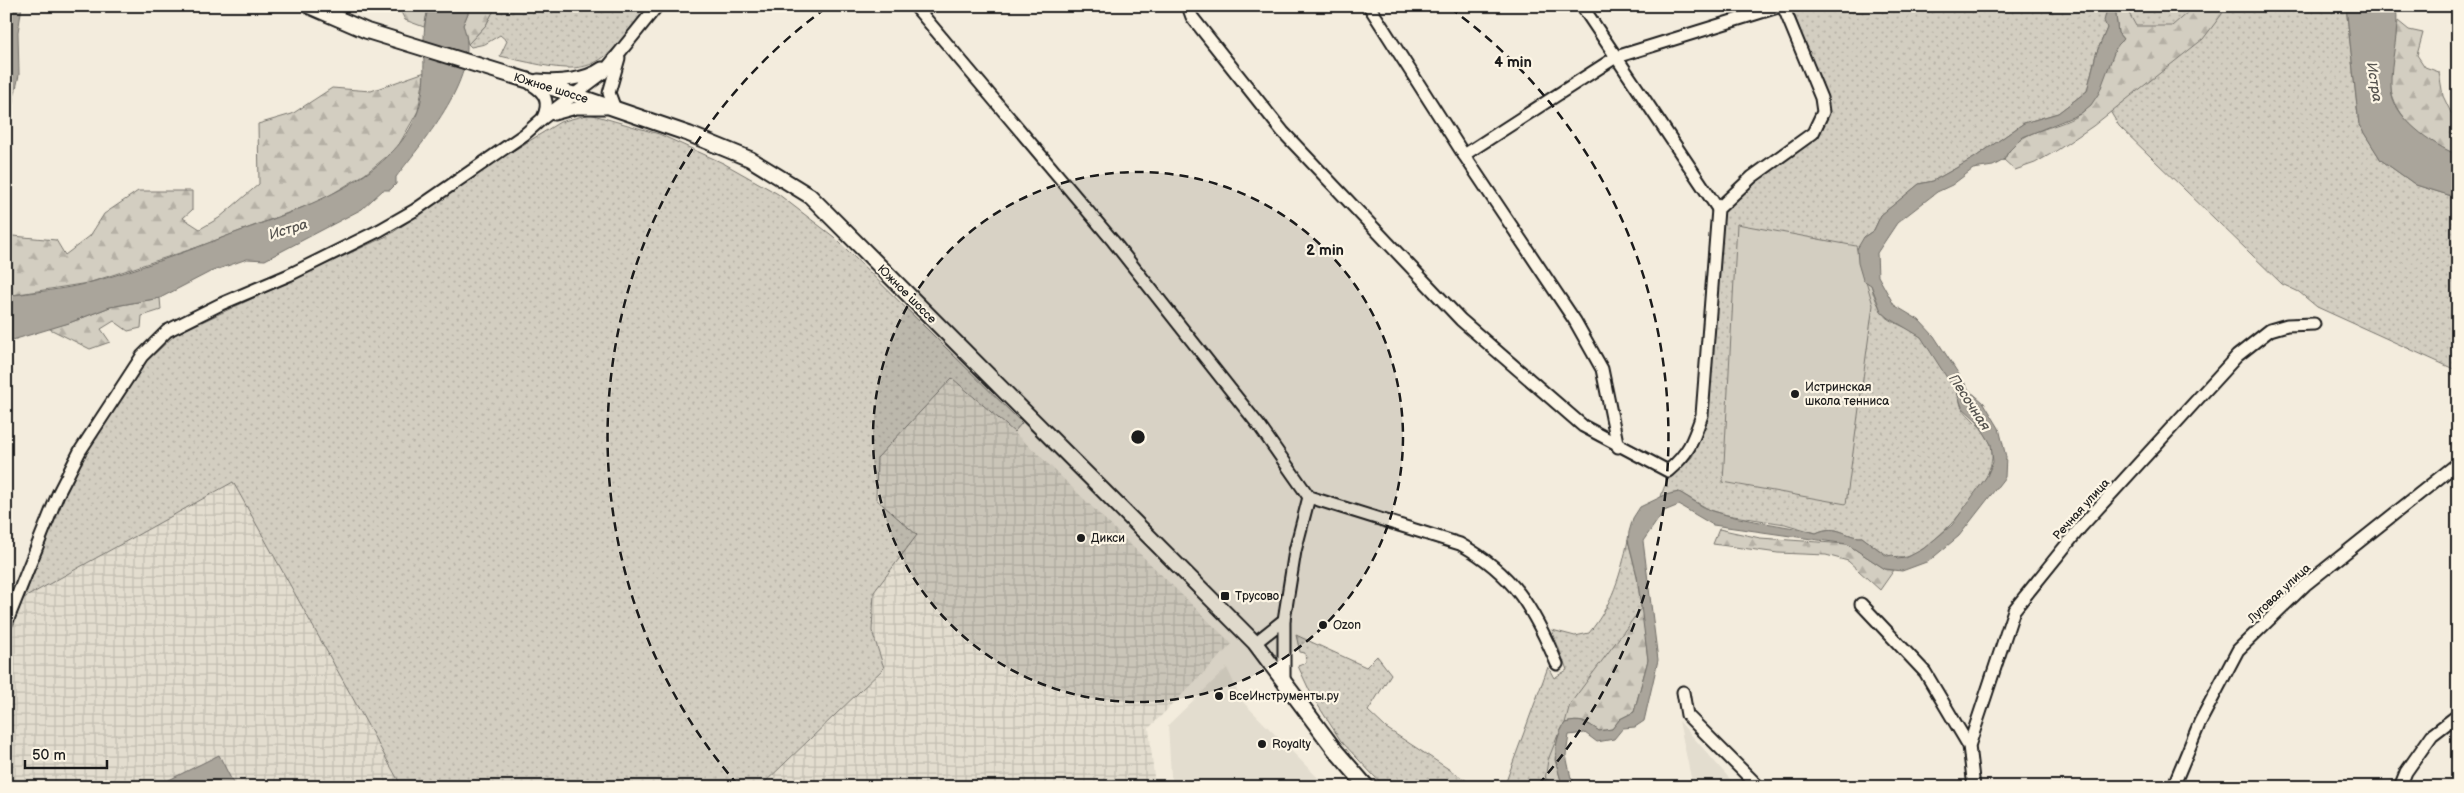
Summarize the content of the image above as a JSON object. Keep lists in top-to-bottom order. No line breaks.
{"streets":{"main road":["Южное шоссе"],"street":["Речная улица","Луговая улица"]},"water":["Истра","Песочная"],"places":{"other":["Истринская школа тенниса","Дикси","Ozon","ВсеИнструменты.ру","Royalty"],"transit":["Трусово"]},"scale_bar":"50 m","rings":["4 min","2 min"]}
